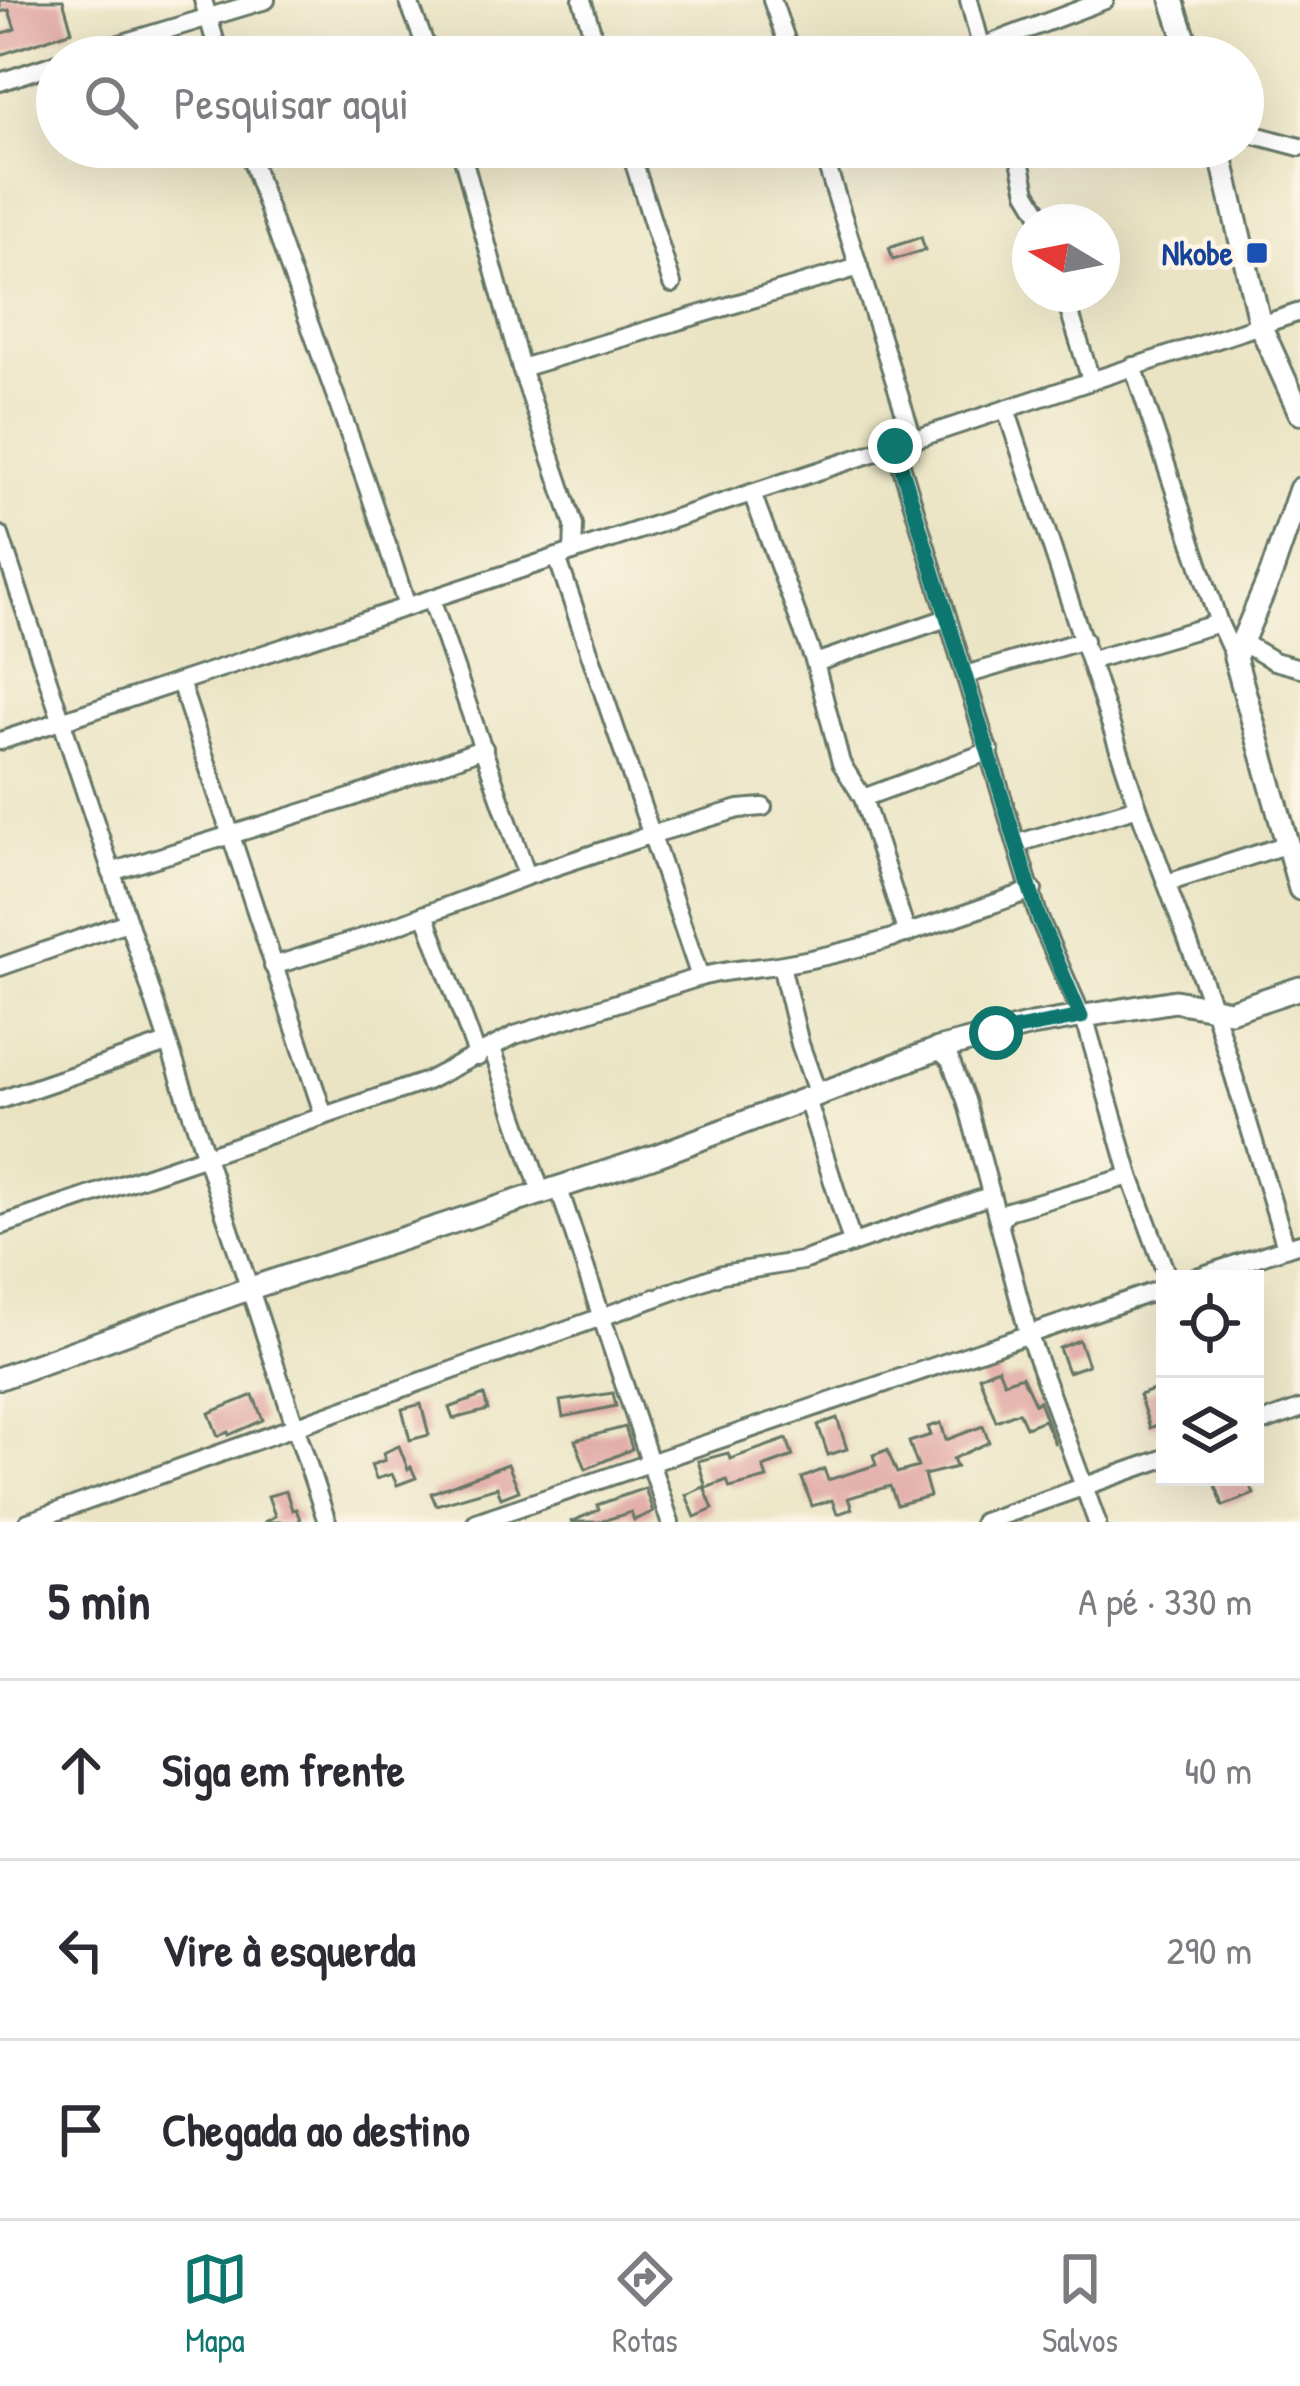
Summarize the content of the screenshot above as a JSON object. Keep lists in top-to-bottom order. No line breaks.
{"places":{"transit":["Nkobe"]},"north":"left","page":{"search":"Pesquisar aqui","heading":["5 min","A pé · 330 m"],"list":[["Siga em frente","40 m"],["Vire à esquerda","290 m"],"Chegada ao destino"],"nav":["Mapa","Rotas","Salvos"]}}
